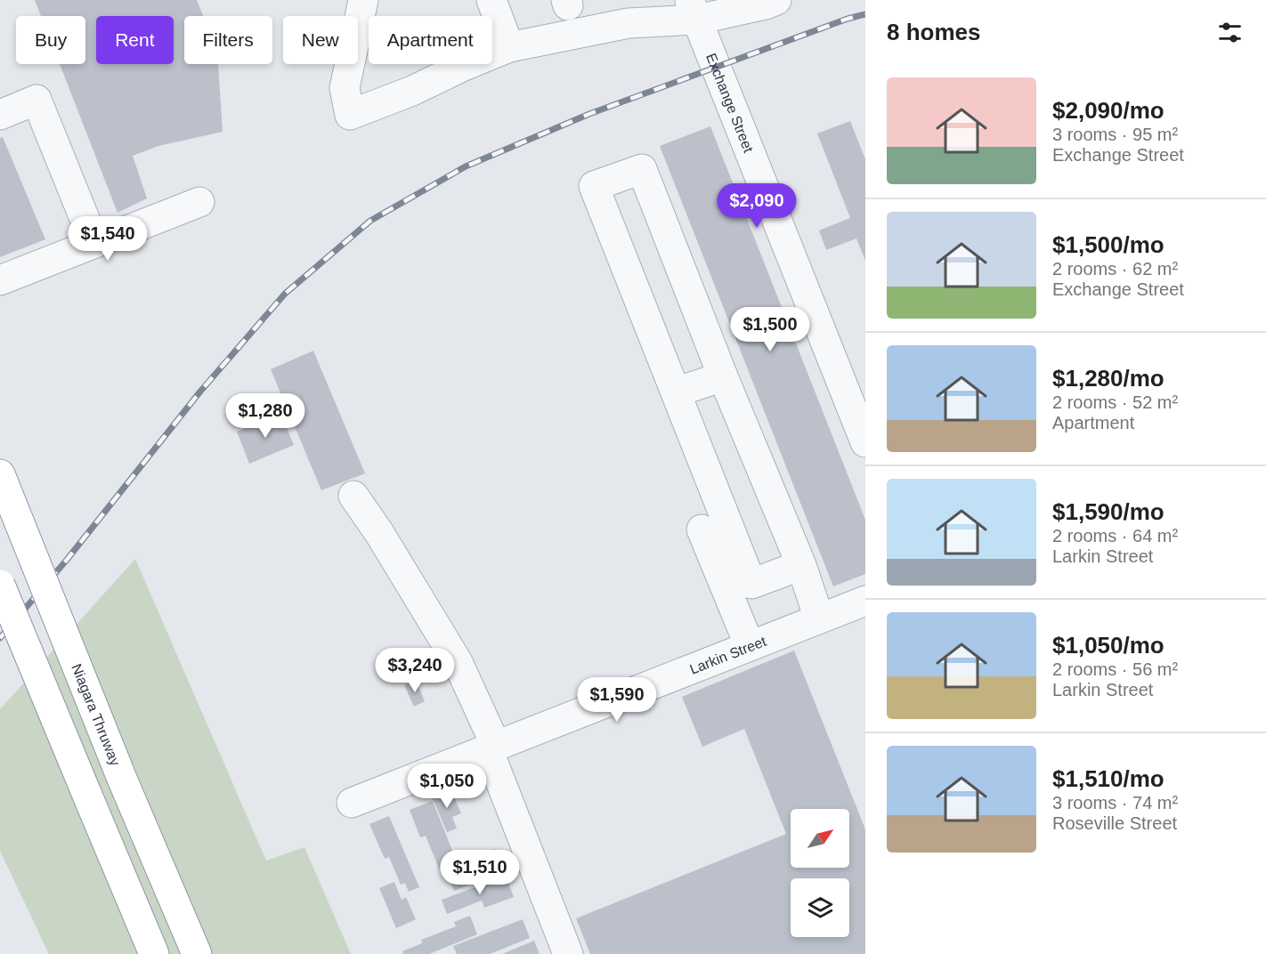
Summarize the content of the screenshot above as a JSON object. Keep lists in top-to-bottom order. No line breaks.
{"streets":{"highway":["Niagara Thruway"],"street":["Exchange Street","Larkin Street"]},"north":"top right","page":{"heading":"8 homes","chip":["Buy","Rent","Filters","New","Apartment"],"list":[{"name":"$2,090/mo","note":"3 rooms · 95 m² · Exchange Street"},{"name":"$1,500/mo","note":"2 rooms · 62 m² · Exchange Street"},{"name":"$1,280/mo","note":"2 rooms · 52 m² · Apartment"},{"name":"$1,590/mo","note":"2 rooms · 64 m² · Larkin Street"},{"name":"$1,050/mo","note":"2 rooms · 56 m² · Larkin Street"},{"name":"$1,510/mo","note":"3 rooms · 74 m² · Roseville Street"}],"price":["$2,090","$1,540","$1,500","$1,280","$3,240","$1,590","$1,050","$1,510"]}}
